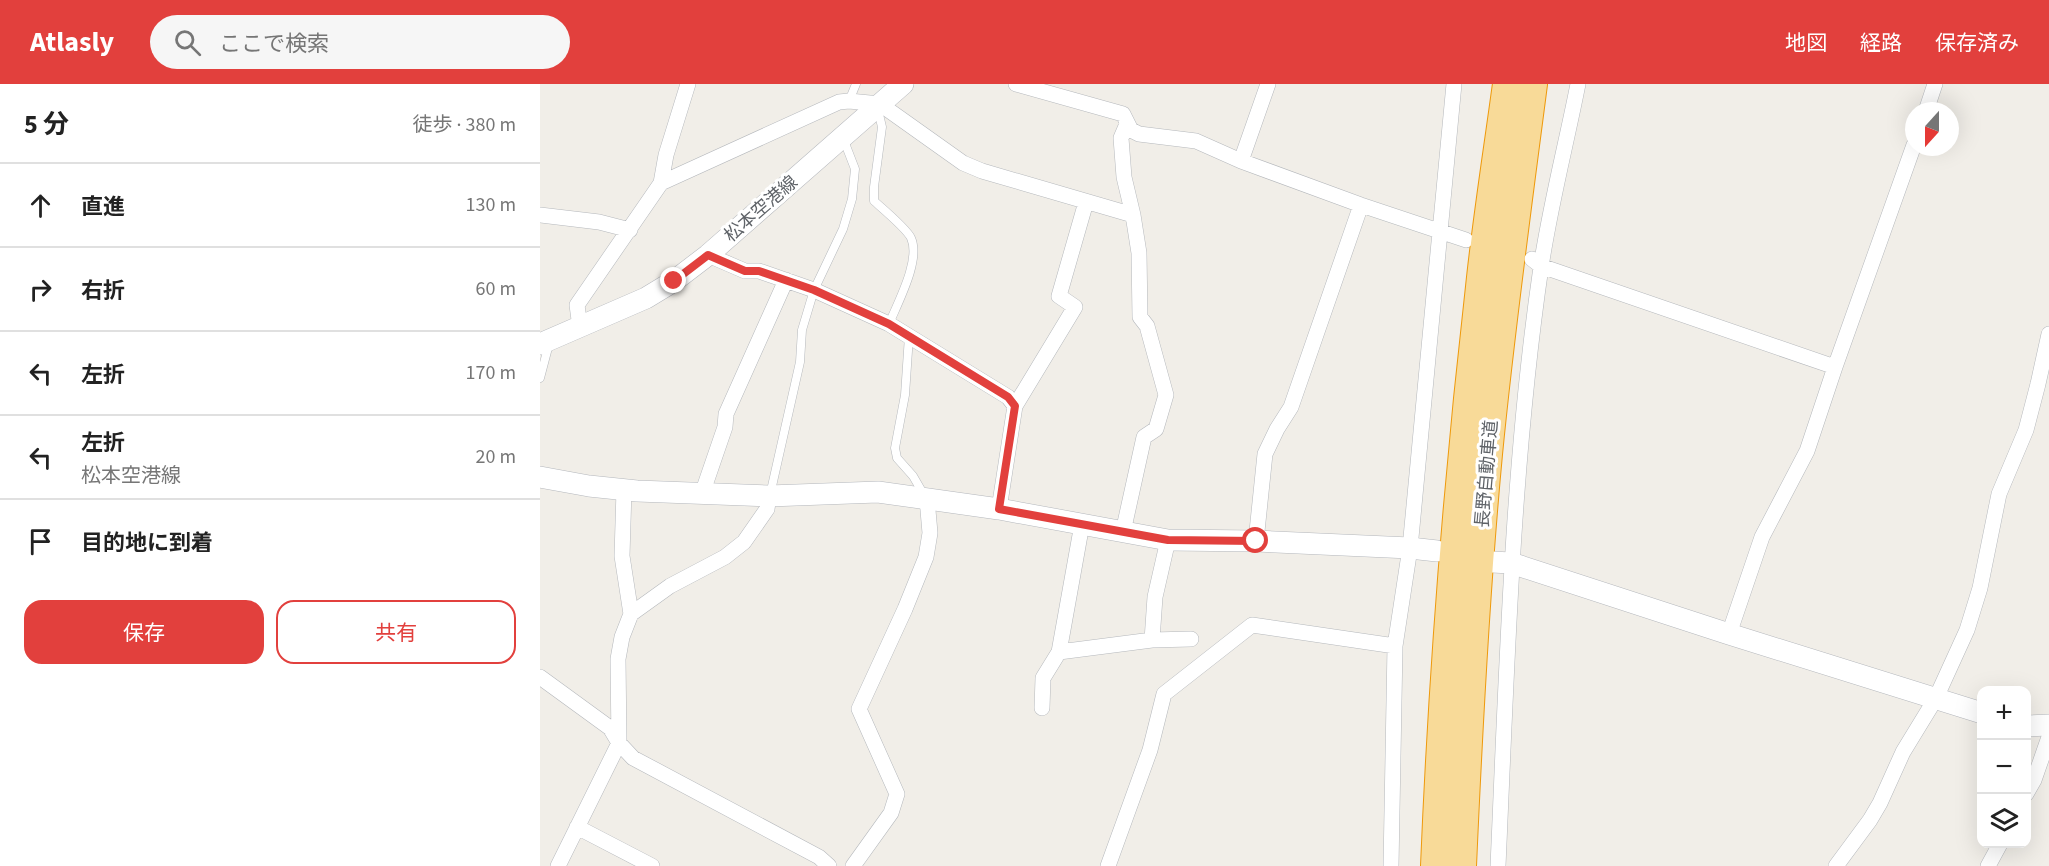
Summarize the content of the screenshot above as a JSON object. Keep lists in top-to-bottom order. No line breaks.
{"streets":{"highway":["長野自動車道"],"street":["松本空港線"]},"north":"bottom","page":{"header":"Atlasly","search":"ここで検索","nav":["地図","経路","保存済み"],"heading":["5 分","徒歩 · 380 m"],"list":[["直進","130 m"],["右折","60 m"],["左折","170 m"],["左折","松本空港線","20 m"],"目的地に到着"],"buttons":["保存","共有"],"map_buttons":["+","−"]}}
